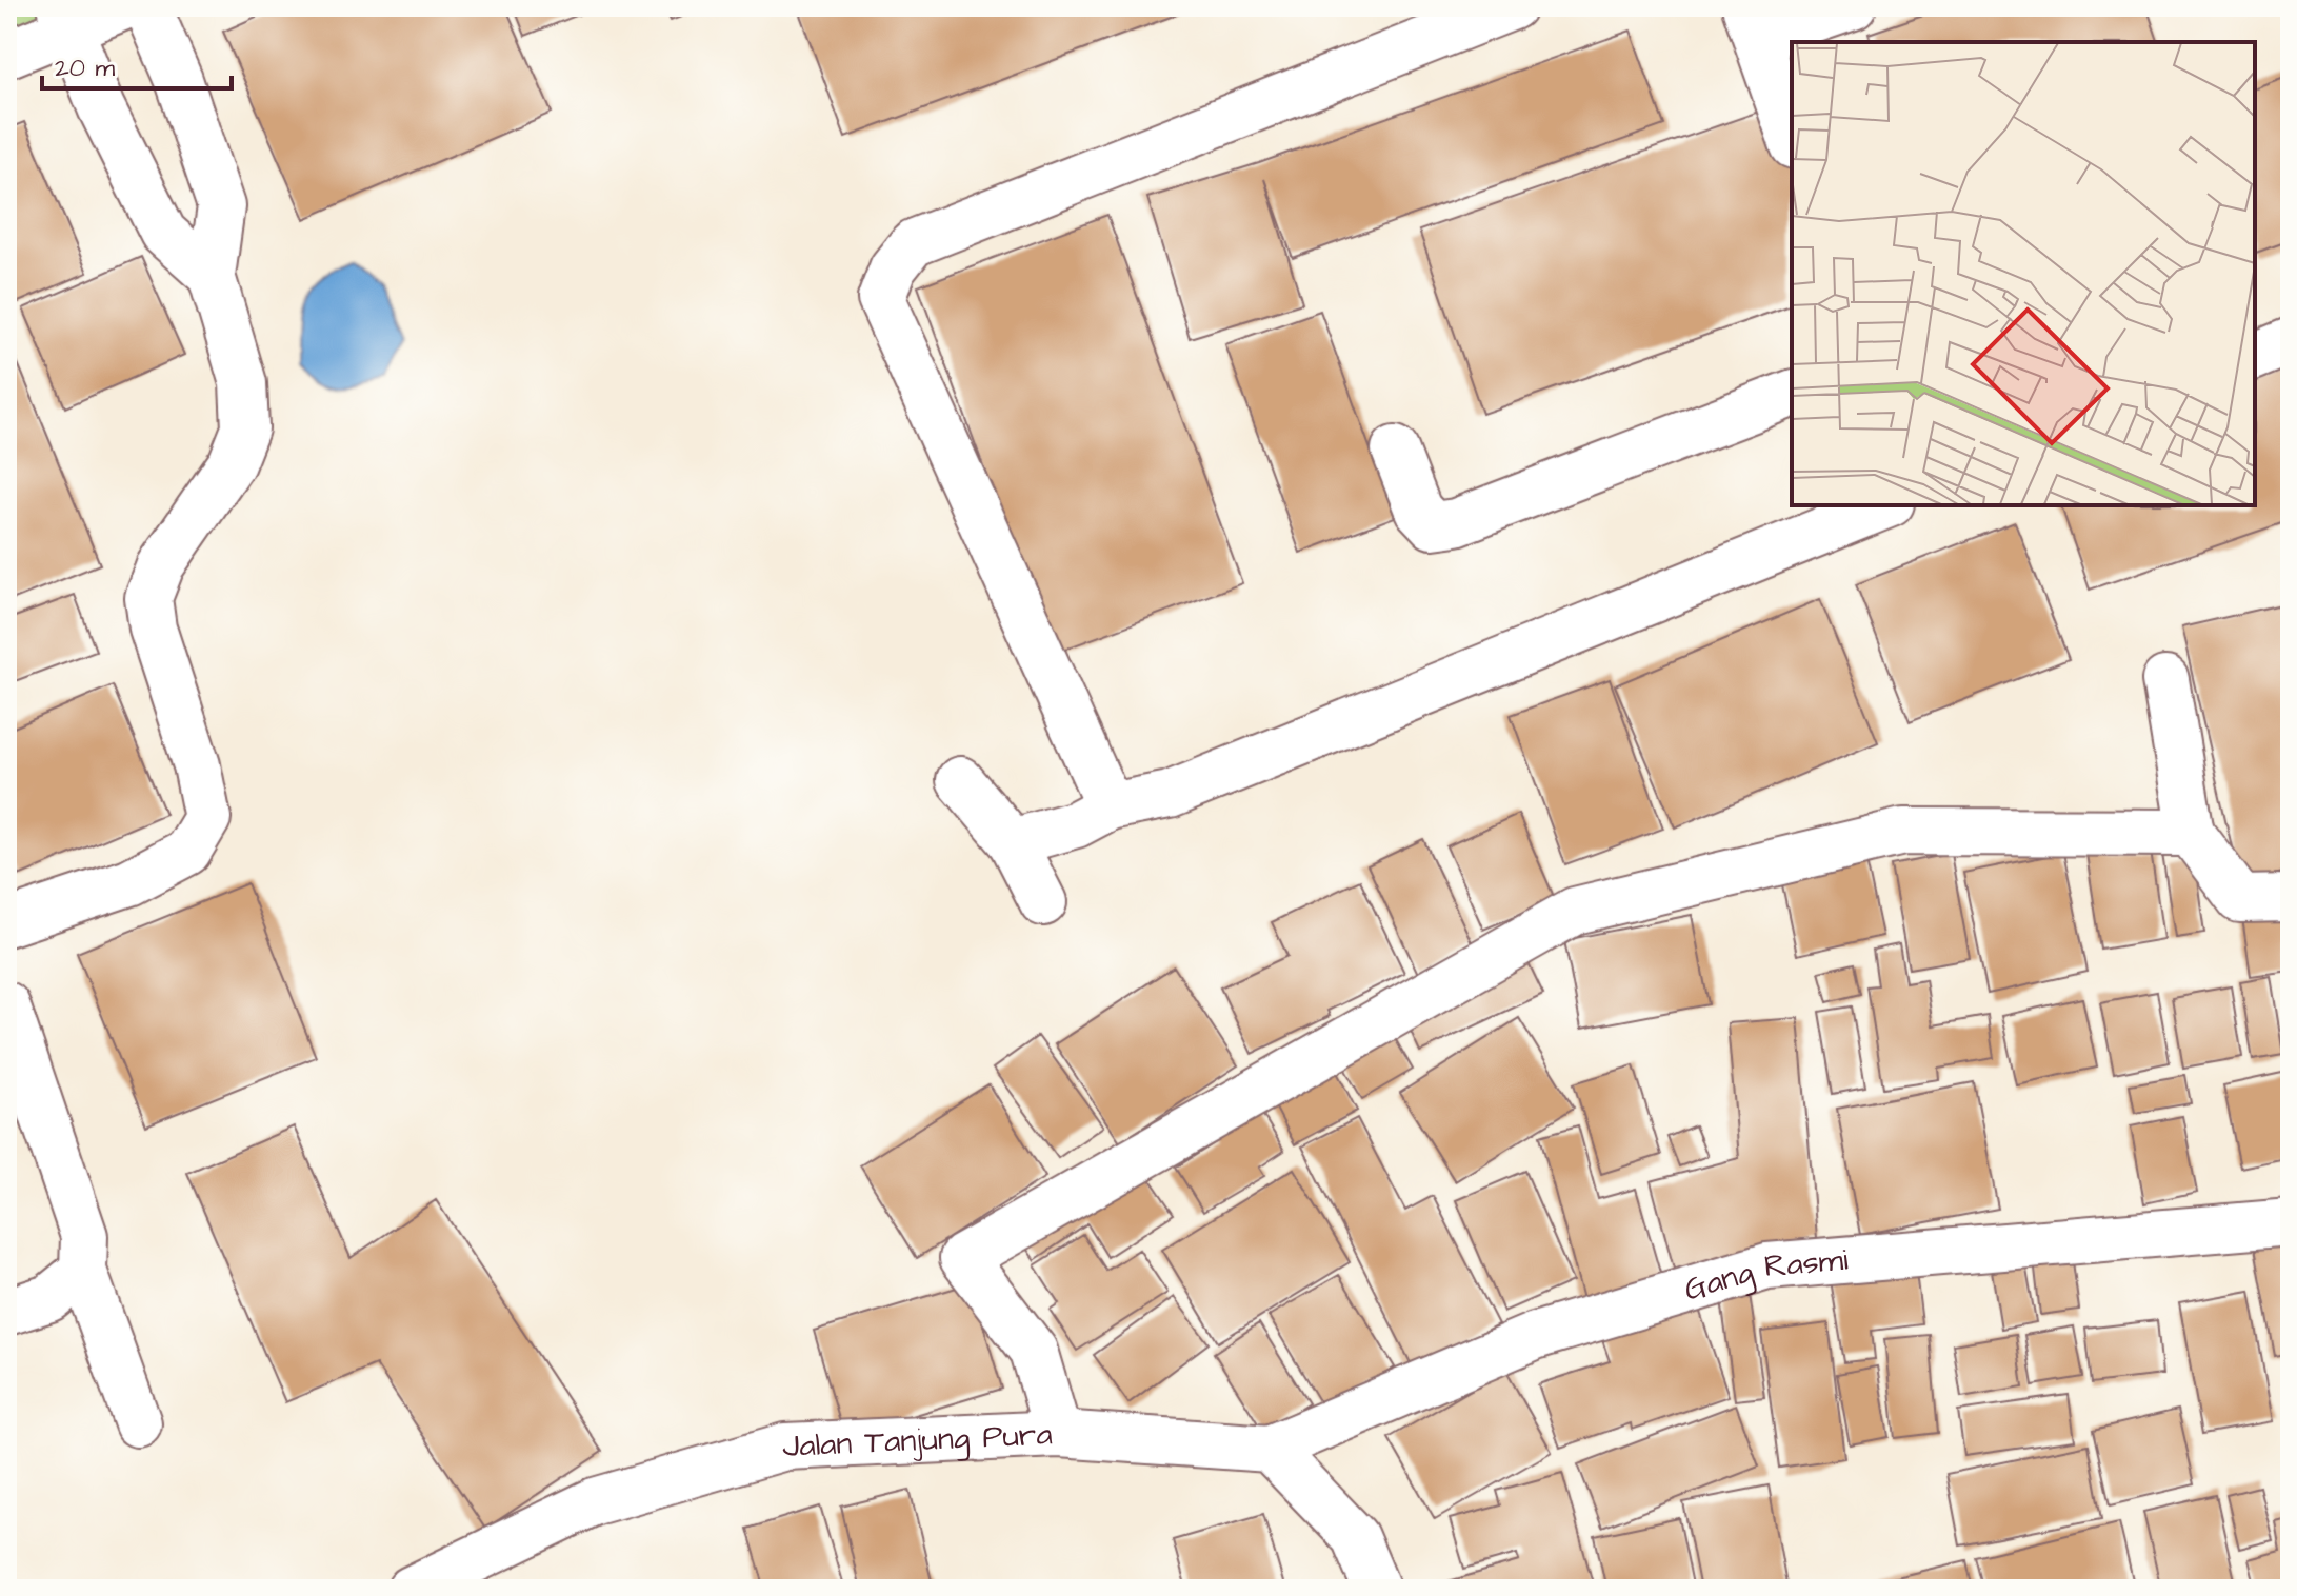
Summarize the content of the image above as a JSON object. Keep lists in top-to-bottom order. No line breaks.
{"streets":{"street":["Gang Rasmi","Jalan Tanjung Pura"]},"crossings":[["Gang Rasmi","Jalan Tanjung Pura"]],"scale_bar":"20 m"}
